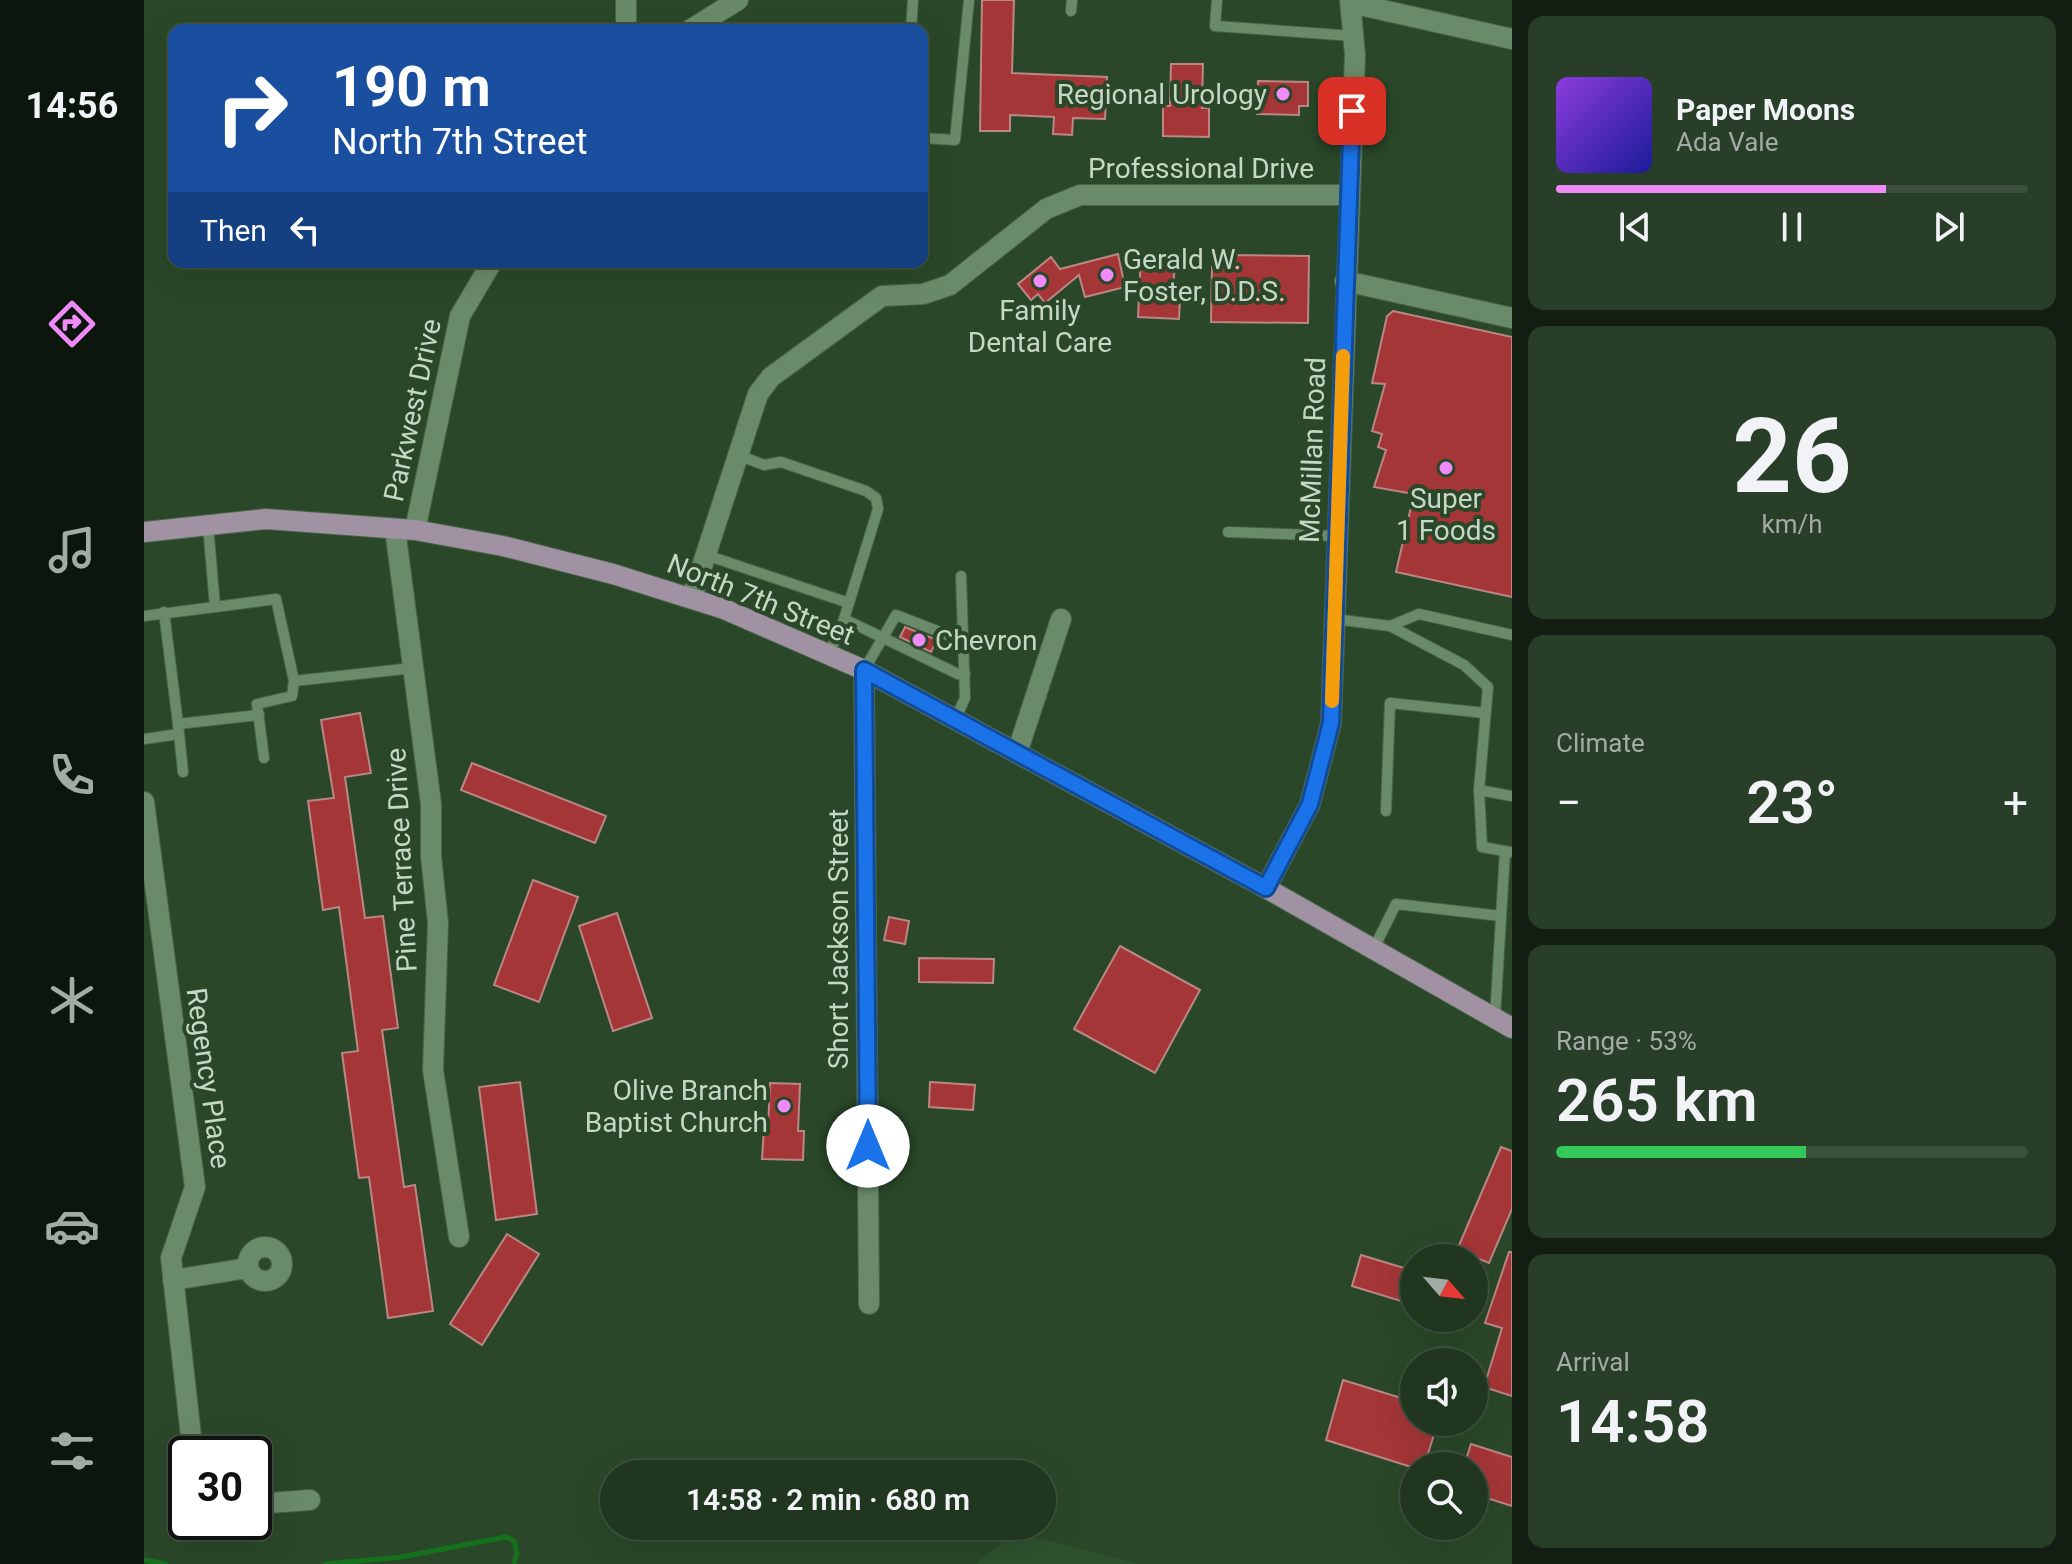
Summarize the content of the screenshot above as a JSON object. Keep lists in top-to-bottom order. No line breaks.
{"streets":{"main road":["North 7th Street"],"street":["Professional Drive","Parkwest Drive","McMillan Road","Pine Terrace Drive","Short Jackson Street","Regency Place"]},"crossings":[["Professional Drive","McMillan Road"],["Professional Drive","North 7th Street"],["Parkwest Drive","North 7th Street"],["Parkwest Drive","Pine Terrace Drive"],["McMillan Road","North 7th Street"],["North 7th Street","Pine Terrace Drive"],["North 7th Street","Short Jackson Street"]],"places":["Regional Urology","Gerald W. Foster, D.D.S.","Family Dental Care","Super 1 Foods","Chevron","Olive Branch Baptist Church"],"north":"bottom right","page":{"tabs":"14:56","turn":["190 m","North 7th Street"],"song":["Paper Moons","Ada Vale"],"then":"Then","tile":[["26","km/h"],"Climate",["Range · 53%","265 km"],["Arrival","14:58"]],"heat":["−","23°","+"],"limit":"30","trip":"14:58 · 2 min · 680 m"}}
